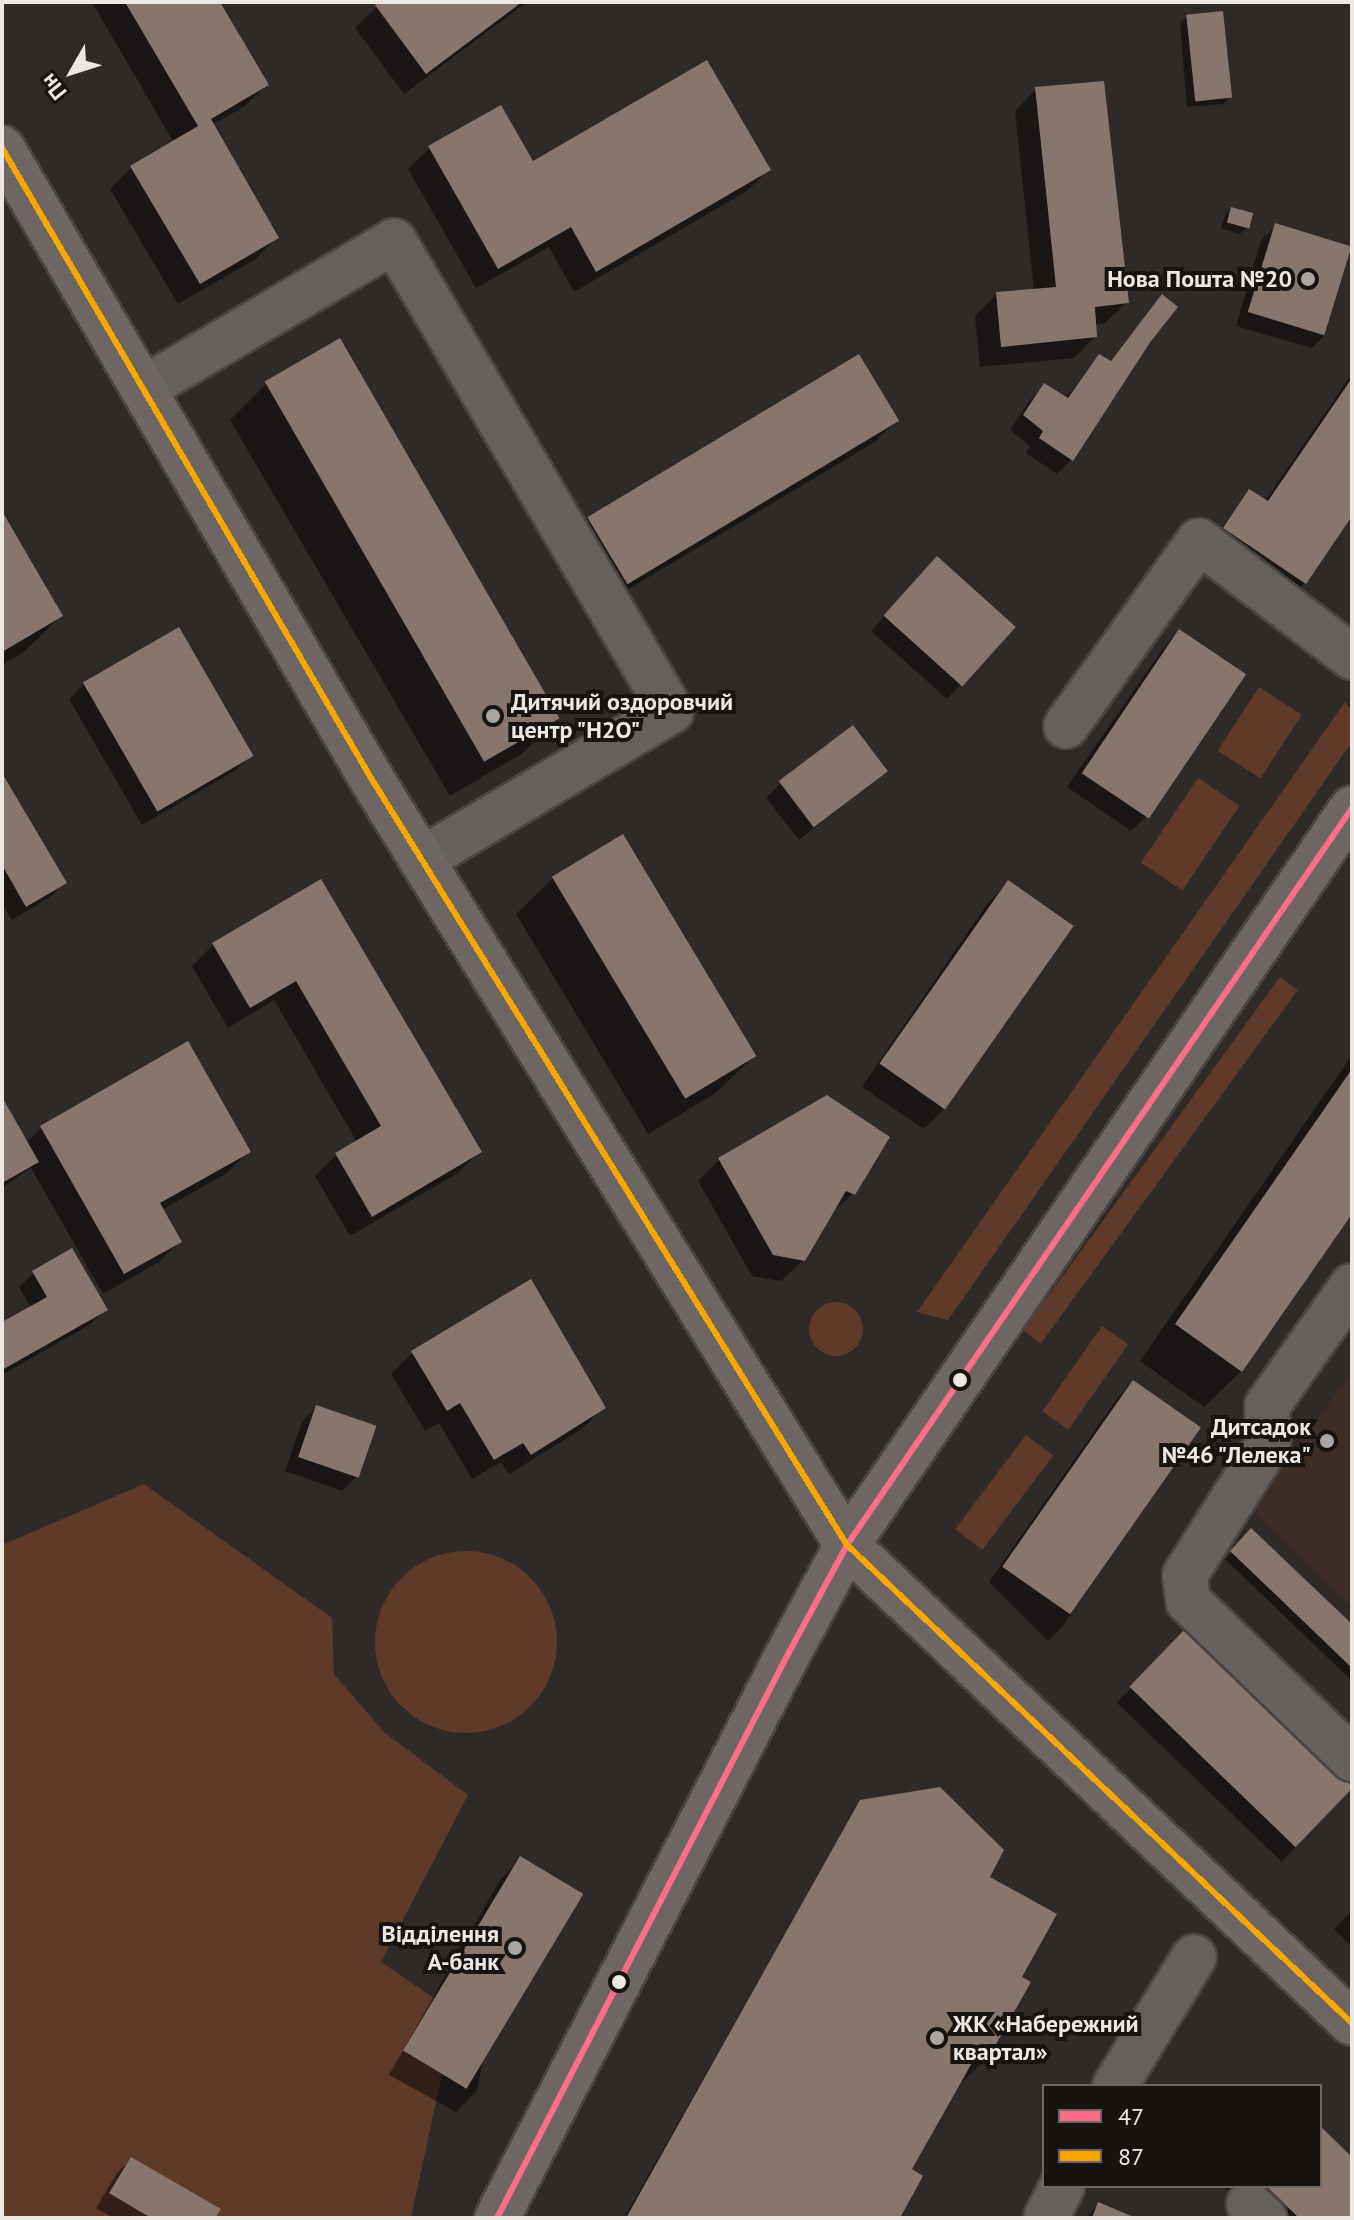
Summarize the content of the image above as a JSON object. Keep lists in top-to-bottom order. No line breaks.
{"places":["Нова Пошта №20","Дитячий оздоровчий центр \"H2O\"","Дитсадок №46 \"Лелека\"","Відділення А-банк","ЖК «Набережний квартал»"],"lines":["transit line 87","transit line 47"],"legend":["47","87"],"north":"bottom left"}
